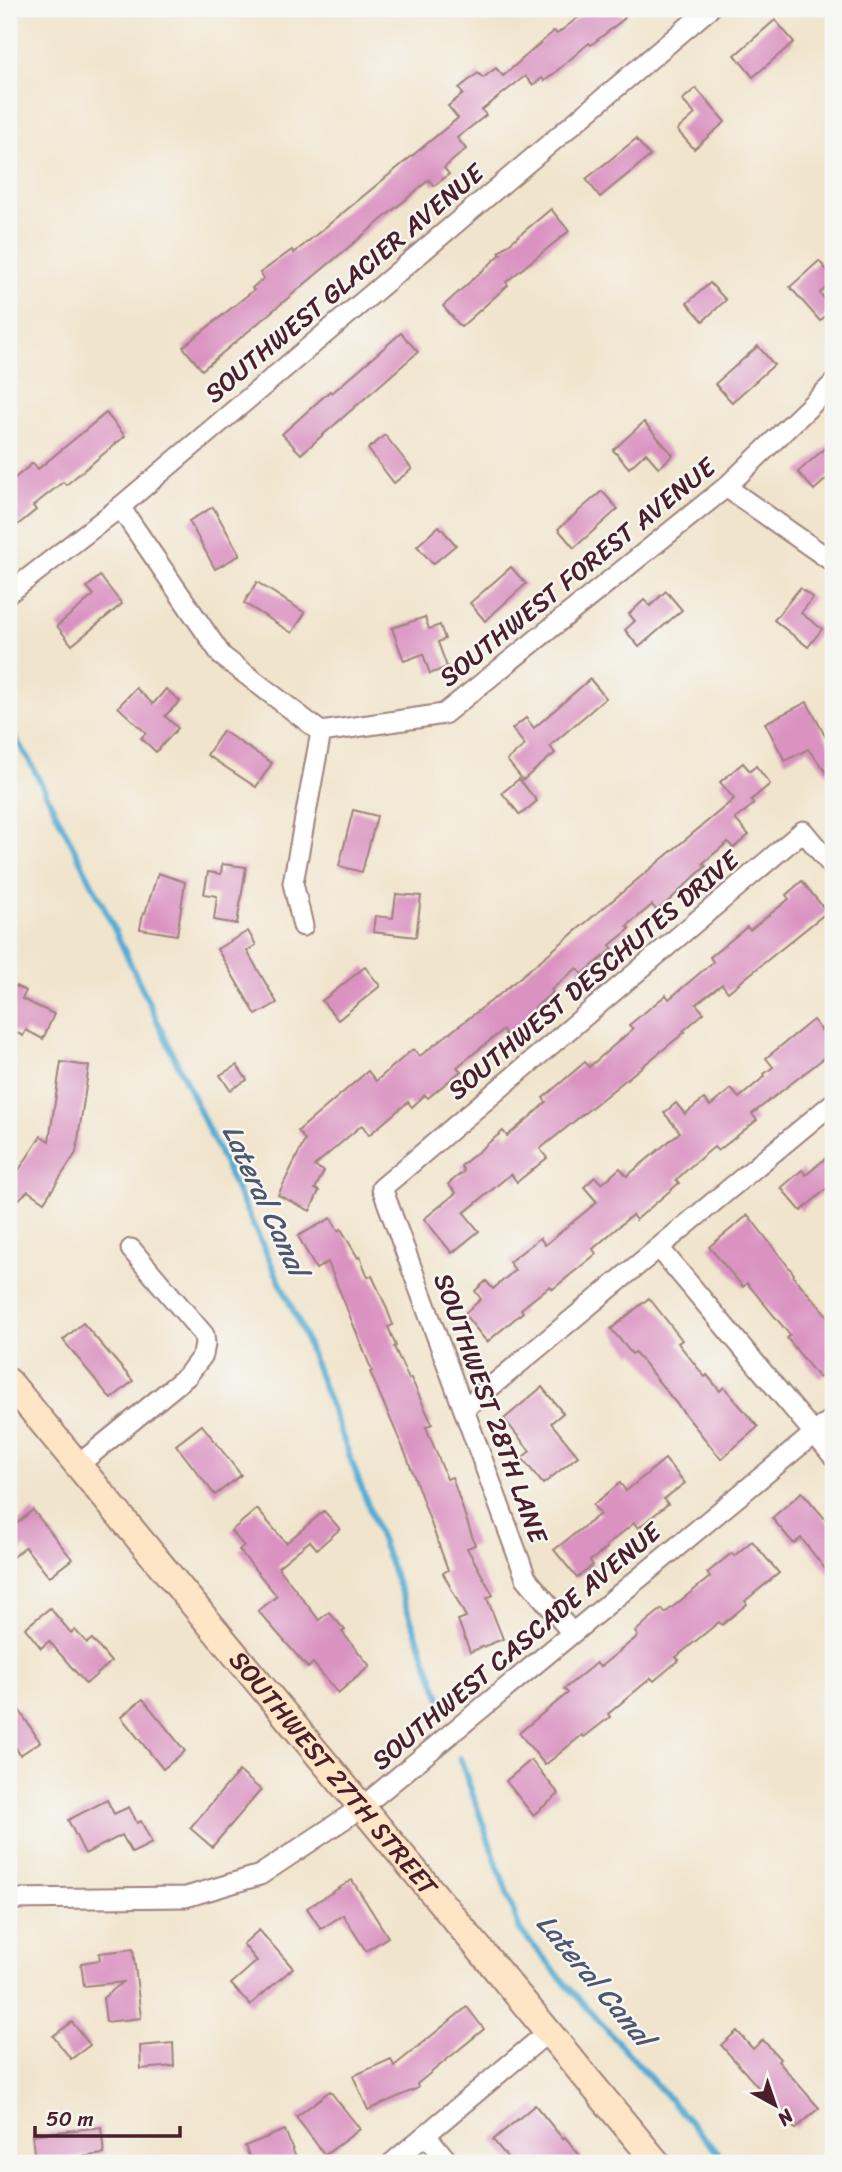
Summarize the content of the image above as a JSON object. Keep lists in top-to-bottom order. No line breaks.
{"streets":{"street":["SOUTHWEST GLACIER AVENUE","SOUTHWEST FOREST AVENUE","SOUTHWEST DESCHUTES DRIVE","SOUTHWEST 28TH LANE","SOUTHWEST CASCADE AVENUE","SOUTHWEST 27TH STREET"]},"crossings":[["SOUTHWEST DESCHUTES DRIVE","SOUTHWEST 28TH LANE"],["SOUTHWEST 28TH LANE","SOUTHWEST CASCADE AVENUE"],["SOUTHWEST CASCADE AVENUE","SOUTHWEST 27TH STREET"]],"water":["Lateral Canal"],"scale_bar":"50 m","north":"bottom right"}
